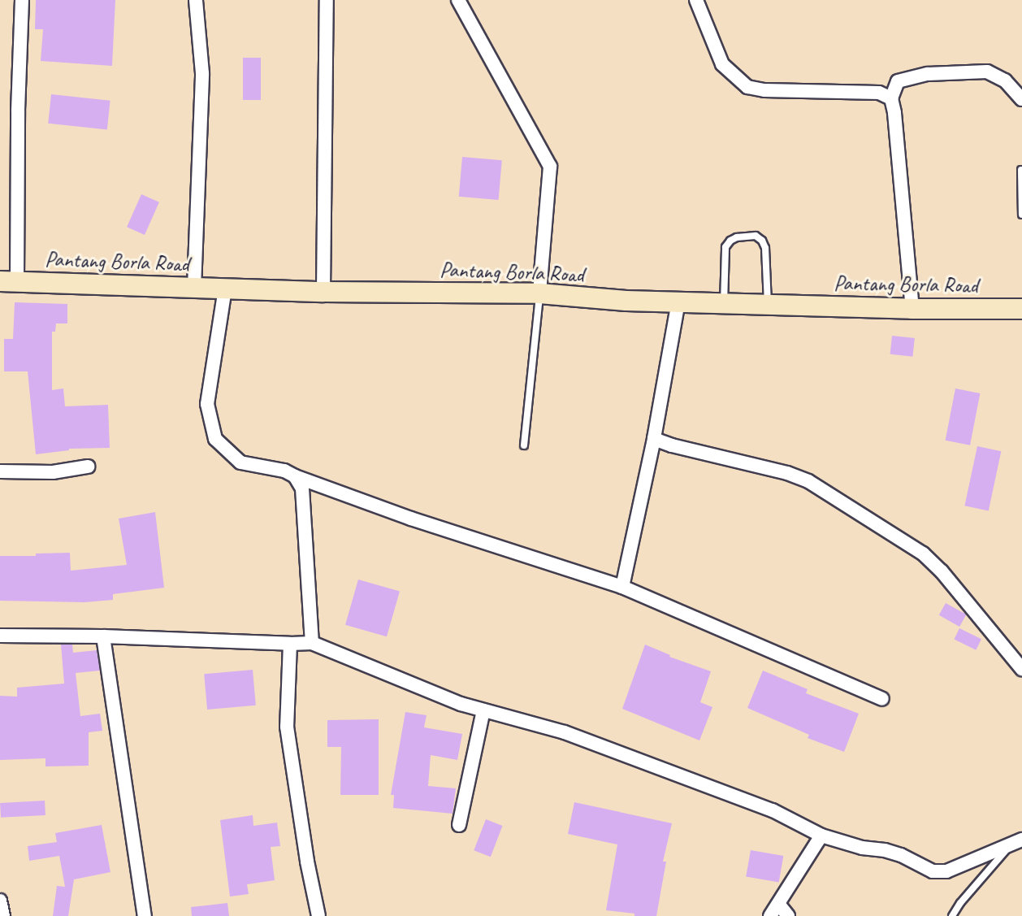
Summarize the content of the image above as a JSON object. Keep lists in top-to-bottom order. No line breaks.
{"streets":{"street":["Pantang Borla Road"]}}
